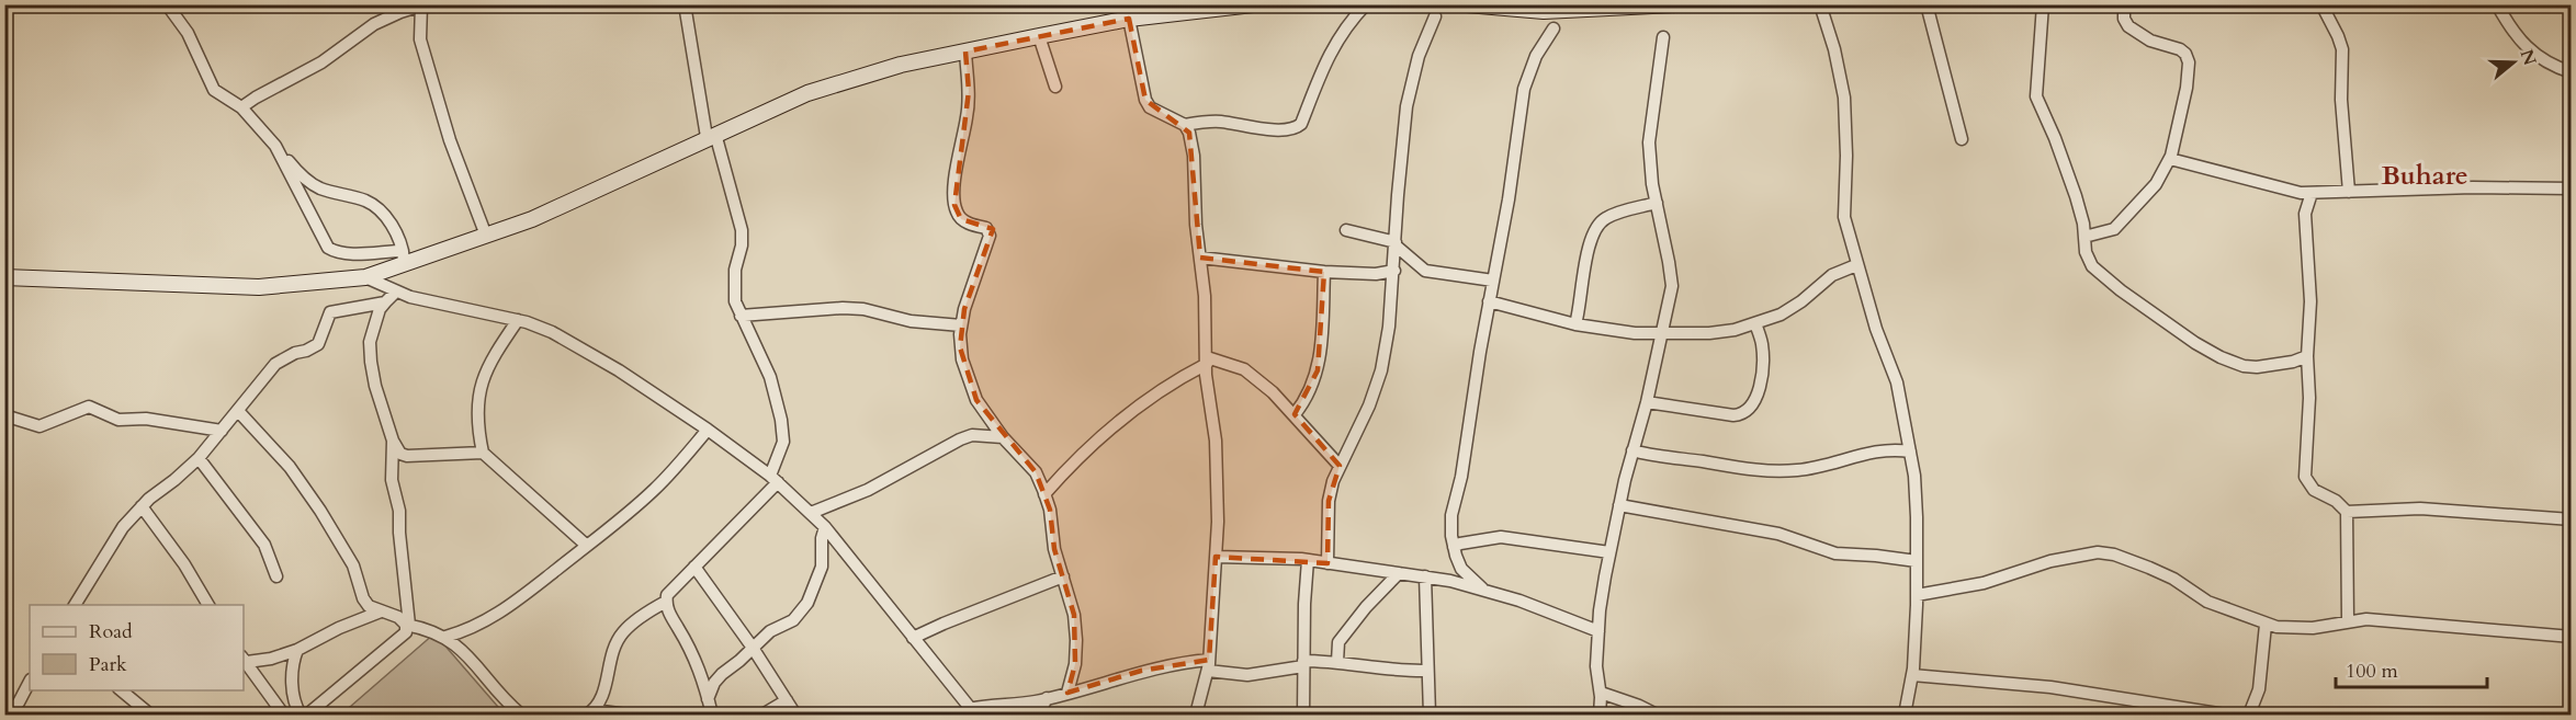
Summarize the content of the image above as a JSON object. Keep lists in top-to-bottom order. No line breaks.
{"districts":["Buhare"],"legend":["Road","Park"],"scale_bar":"100 m","north":"right"}
